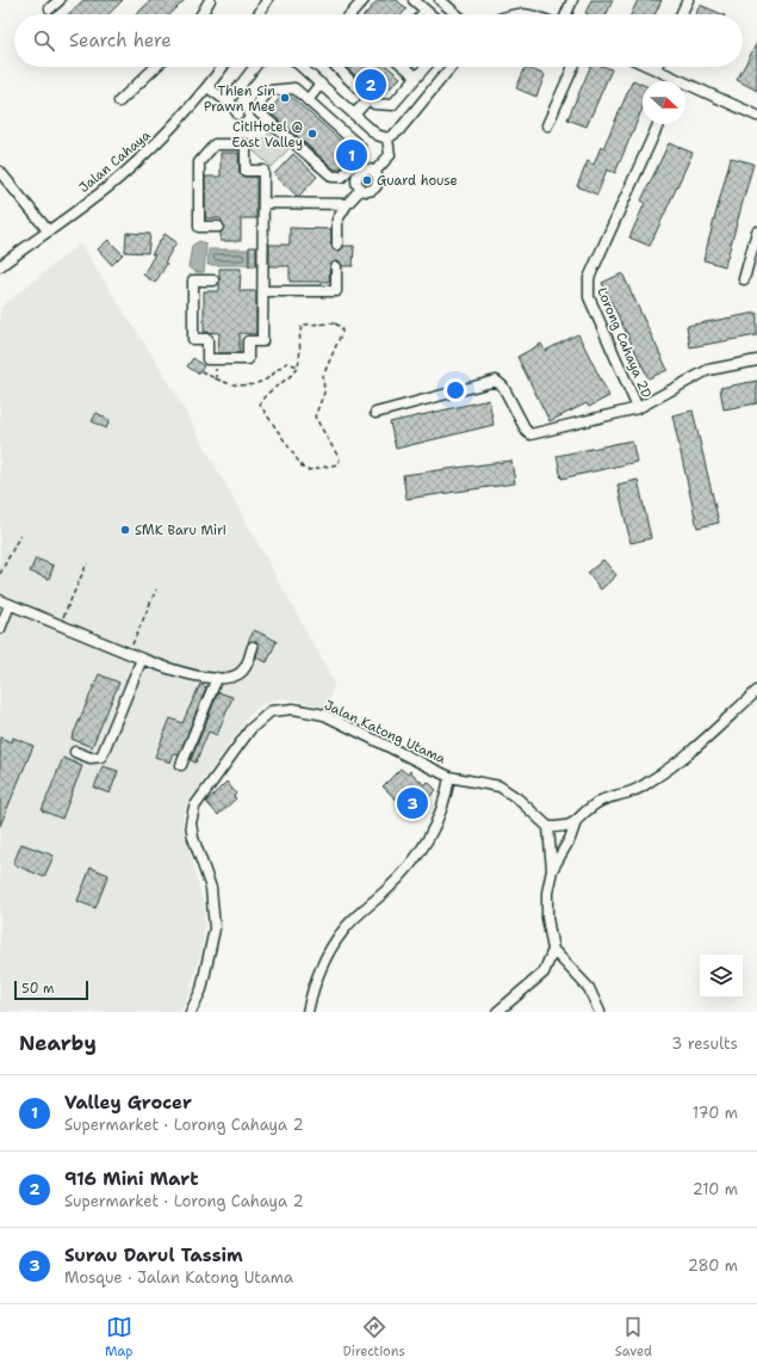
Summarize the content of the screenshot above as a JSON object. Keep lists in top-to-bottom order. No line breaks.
{"streets":{"street":["Jalan Cahaya","Lorong Cahaya 2D","Jalan Katong Utama"]},"places":["Thien Sin Prawn Mee","CitiHotel @ East Valley","Guard house","SMK Baru Miri"],"scale_bar":"50 m","north":"right","page":{"search":"Search here","pins":["2","1","3"],"scale":"50 m","heading":["Nearby","3 results"],"list":[{"mark":"1","name":"Valley Grocer","note":"Supermarket · Lorong Cahaya 2","value":"170 m"},{"mark":"2","name":"916 Mini Mart","note":"Supermarket · Lorong Cahaya 2","value":"210 m"},{"mark":"3","name":"Surau Darul Tassim","note":"Mosque · Jalan Katong Utama","value":"280 m"}],"nav":["Map","Directions","Saved"]}}
